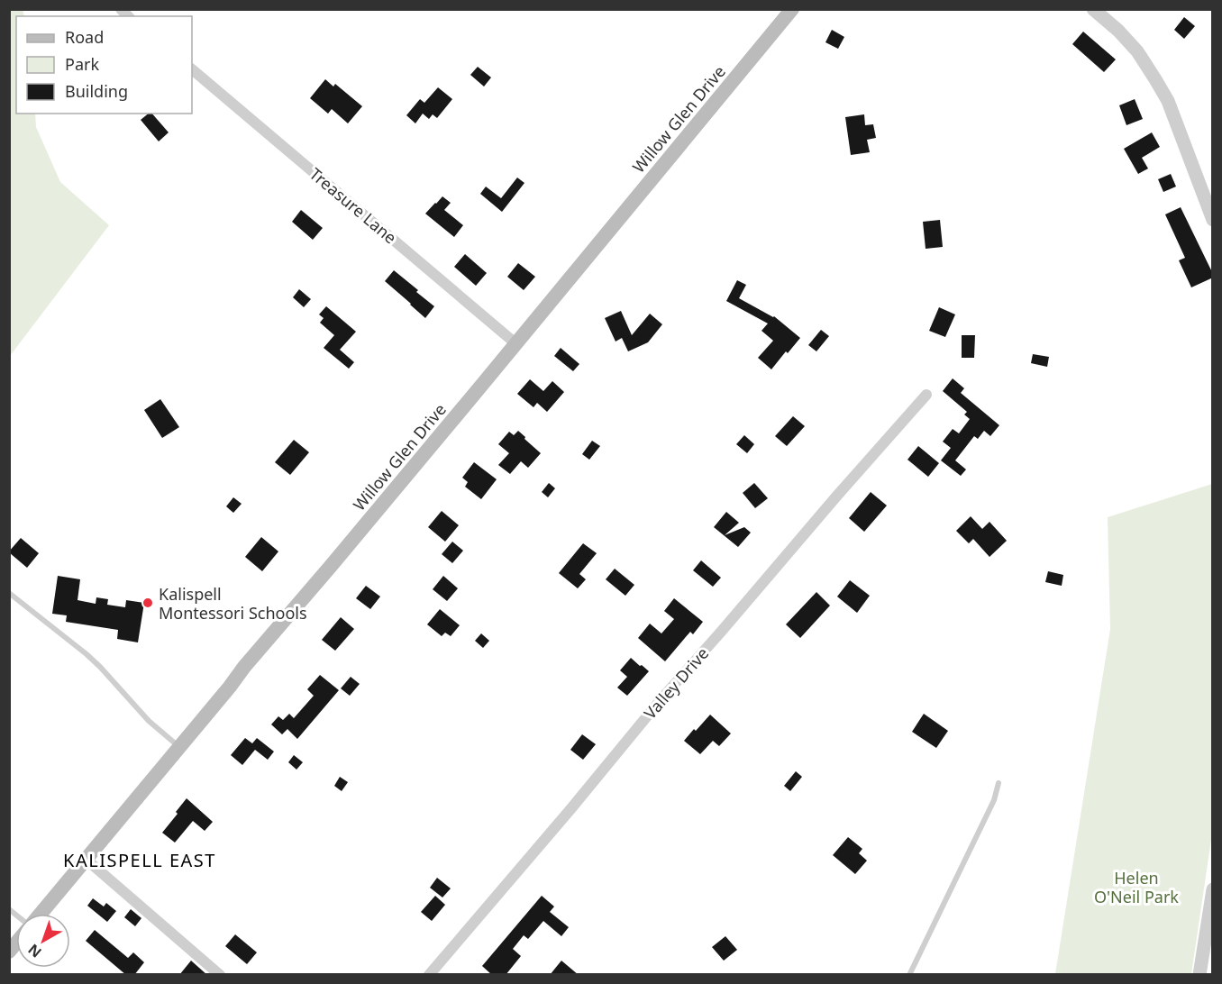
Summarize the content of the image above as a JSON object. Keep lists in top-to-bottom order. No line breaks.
{"streets":{"main road":["Willow Glen Drive"],"street":["Treasure Lane","Valley Drive"]},"crossings":[["Willow Glen Drive","Treasure Lane"]],"districts":["KALISPELL EAST"],"parks":["Helen O'Neil Park"],"places":["Kalispell Montessori Schools"],"legend":["Road","Park","Building"],"north":"bottom left"}
